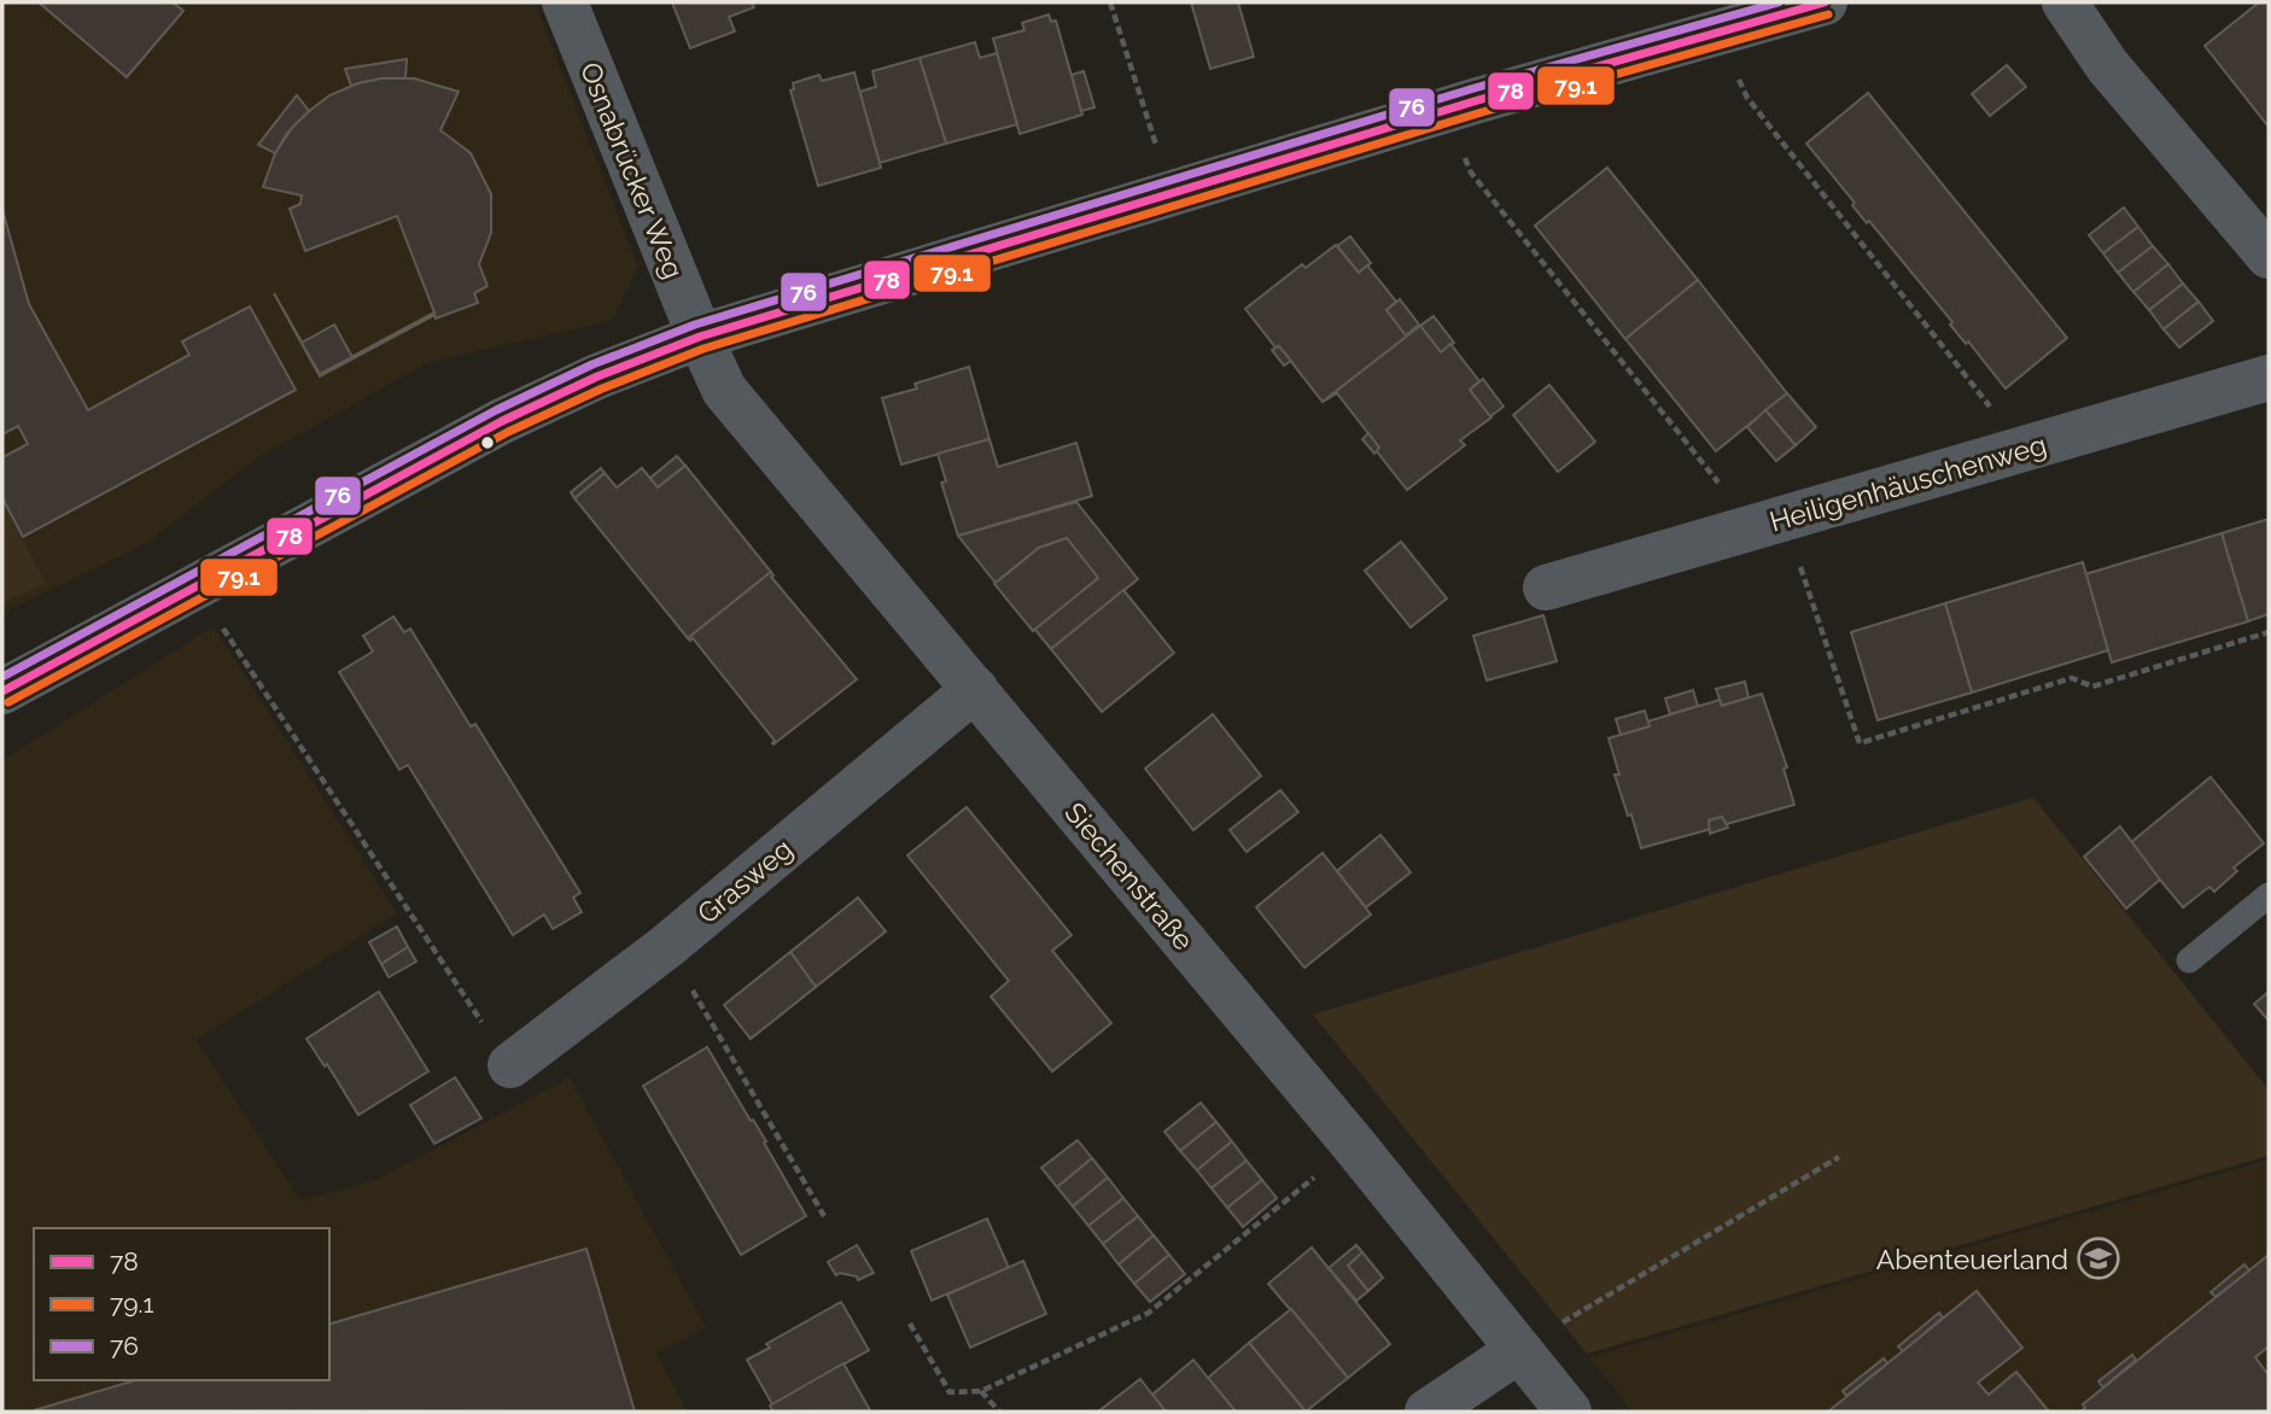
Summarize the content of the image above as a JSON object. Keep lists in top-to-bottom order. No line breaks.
{"streets":{"street":["Osnabrücker Weg","Heiligenhäuschenweg","Siechenstraße","Grasweg"]},"crossings":[["Osnabrücker Weg","Siechenstraße"],["Siechenstraße","Grasweg"]],"places":{"school or university":["Abenteuerland"]},"lines":["transit line 78","transit line 76","transit line 79.1"],"legend":["78","79.1","76"]}
